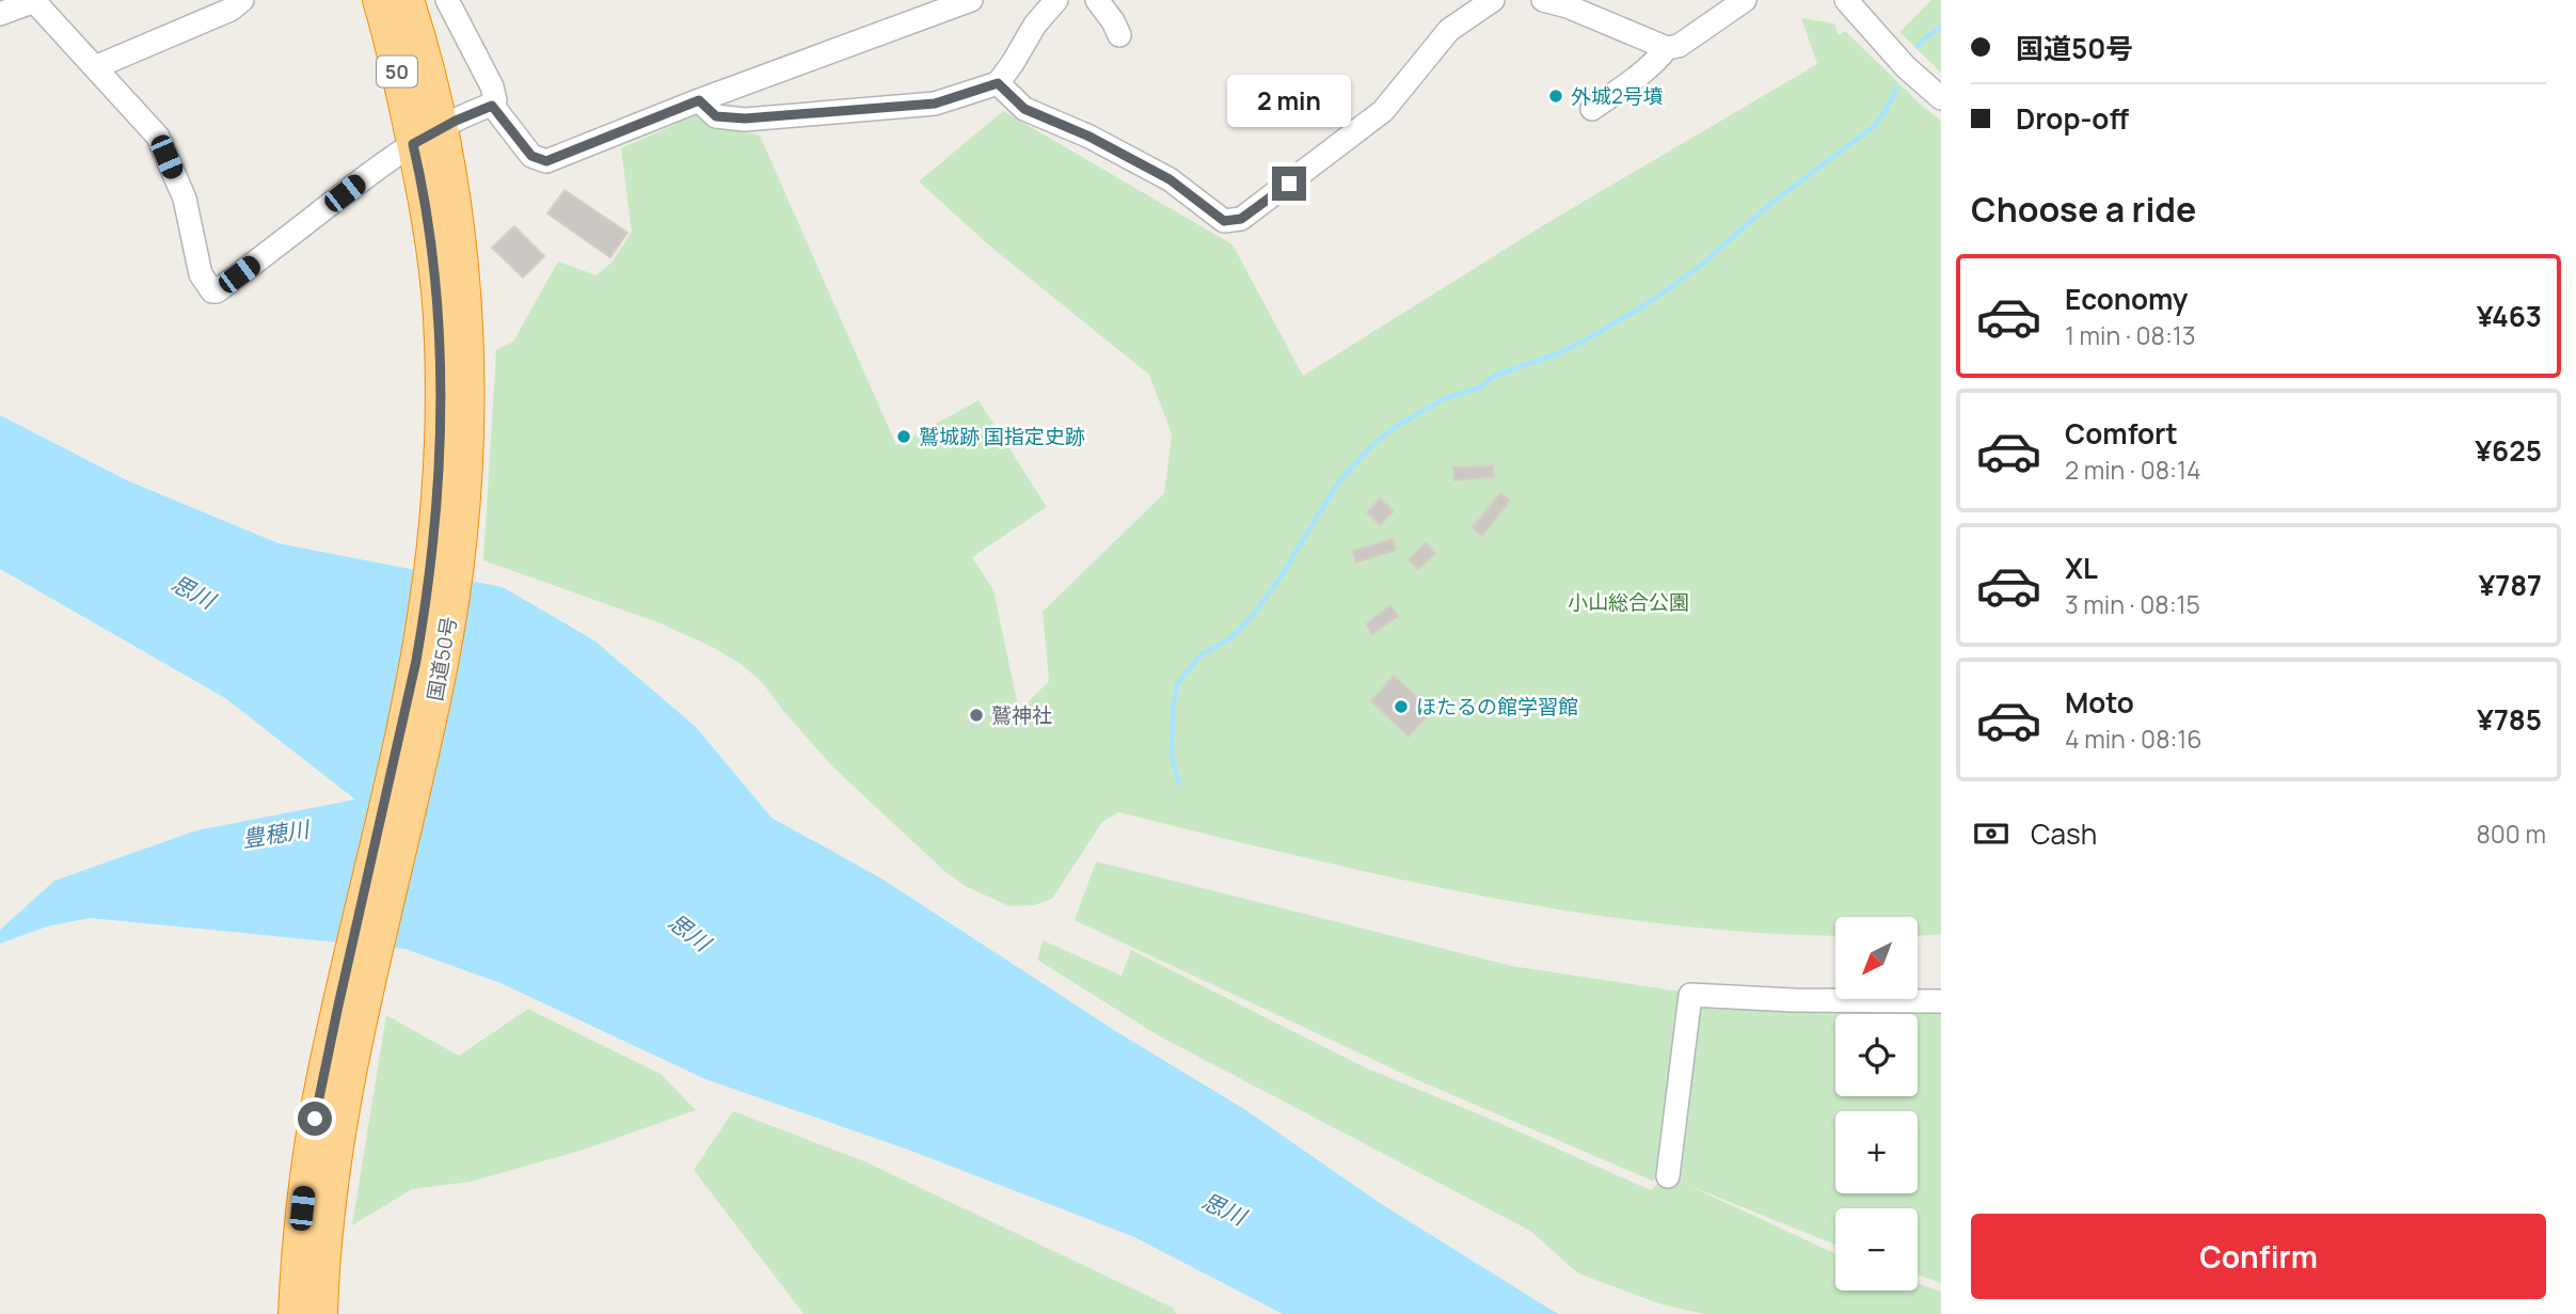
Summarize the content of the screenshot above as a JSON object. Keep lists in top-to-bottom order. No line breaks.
{"streets":{"highway":["50","国道50号"]},"water":["思川","豊穂川"],"parks":["小山総合公園"],"places":["外城2号墳","鷲城跡 国指定史跡","ほたるの館学習館","鷲神社"],"north":"bottom left","page":{"banner":["国道50号","Drop-off"],"bubble":"2 min","heading":"Choose a ride","list":[{"name":"Economy","note":"1 min · 08:13","value":"¥463"},{"name":"Comfort","note":"2 min · 08:14","value":"¥625"},{"name":"XL","note":"3 min · 08:15","value":"¥787"},{"name":"Moto","note":"4 min · 08:16","value":"¥785"}],"pay":["Cash","800 m"],"map_buttons":["+","−"],"buttons":"Confirm"}}
